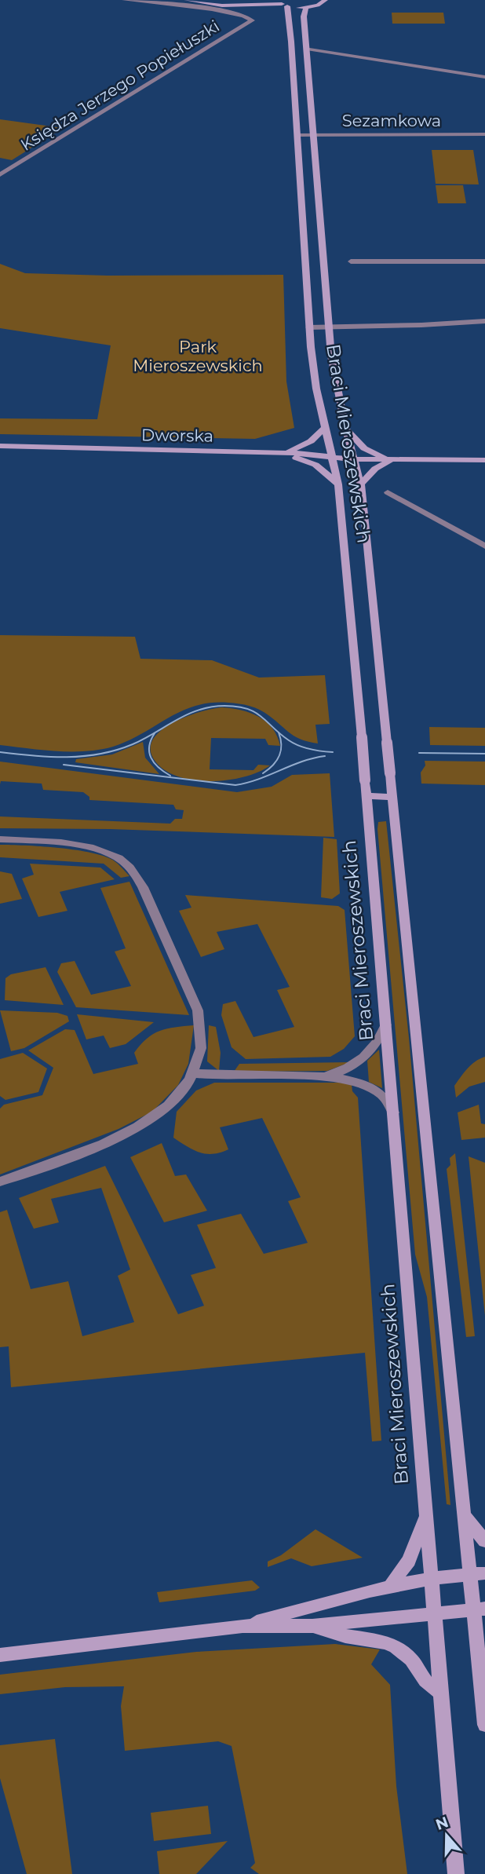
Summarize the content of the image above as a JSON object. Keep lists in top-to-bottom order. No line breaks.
{"streets":{"main road":["Dworska","Braci Mieroszewskich"],"street":["Księdza Jerzego Popiełuszki","Sezamkowa"]},"crossings":[["Sezamkowa","Braci Mieroszewskich"],["Dworska","Braci Mieroszewskich"]],"parks":["Park Mieroszewskich"],"north":"top"}
